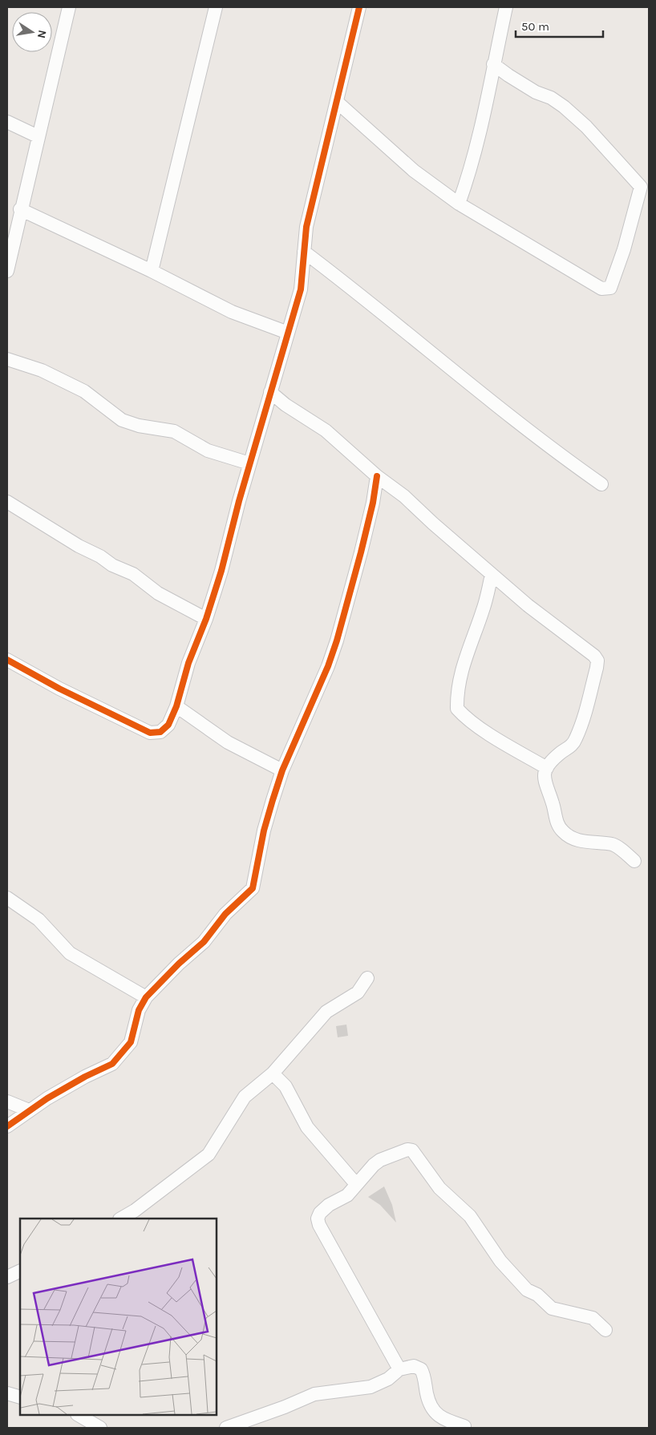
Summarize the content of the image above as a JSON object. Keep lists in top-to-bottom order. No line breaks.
{"scale_bar":"50 m","north":"right"}
